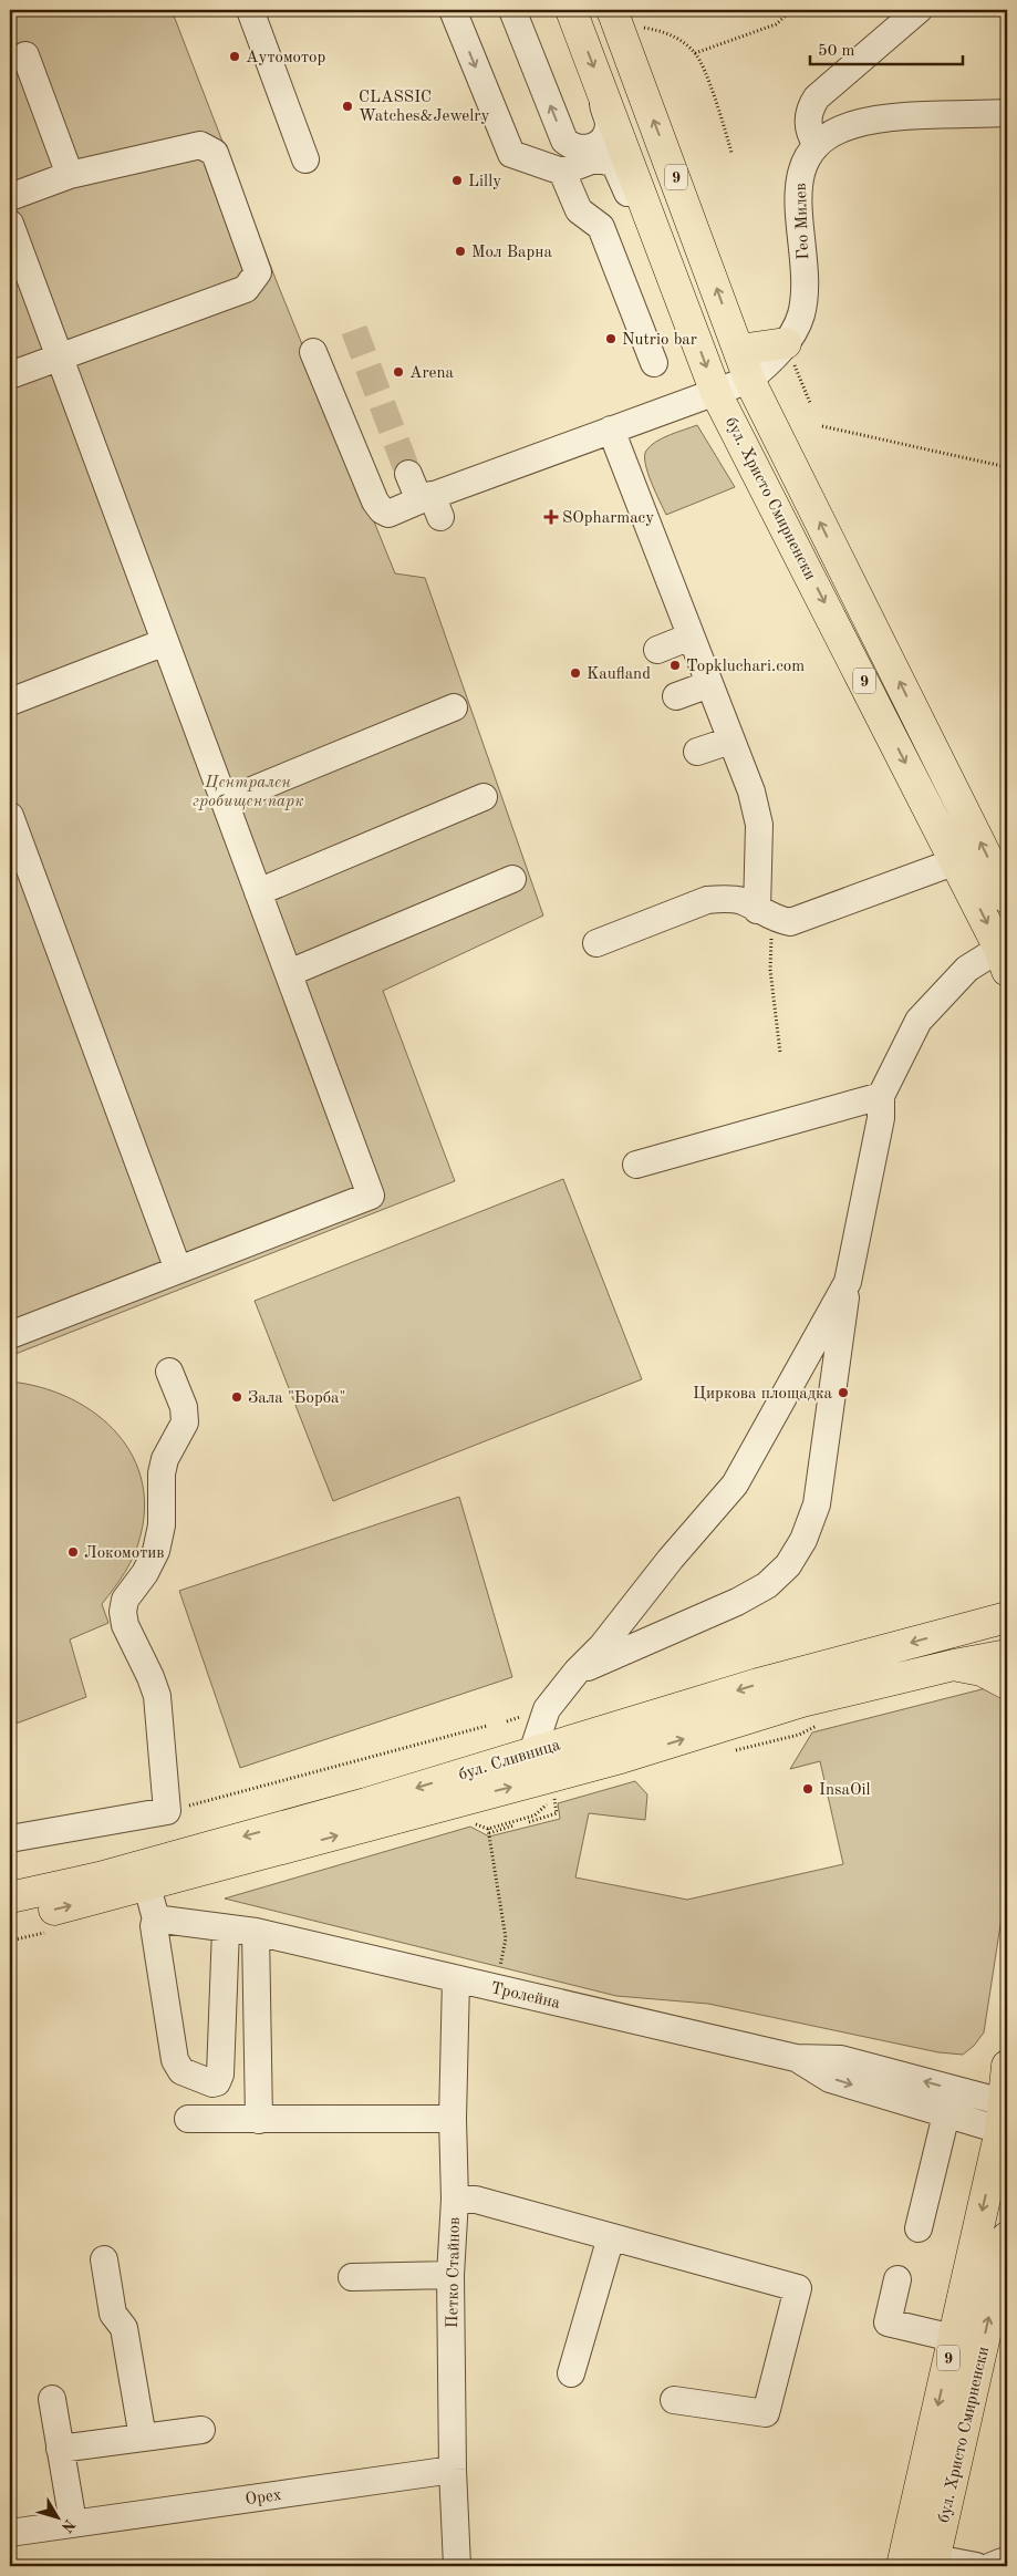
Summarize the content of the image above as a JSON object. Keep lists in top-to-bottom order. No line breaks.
{"streets":{"main road":["9","бул. Христо Смирненски","бул. Сливница"],"street":["Гео Милев","Тролейна","Петко Стайнов","Орех"]},"crossings":[["Гео Милев","бул. Христо Смирненски"],["бул. Христо Смирненски","Тролейна"],["Тролейна","Петко Стайнов"],["Петко Стайнов","Орех"]],"parks":["Централен гробищен парк"],"places":{"other":["Аутомотор","CLASSIC Watches&Jewelry","Lilly","Мол Варна","Nutrio bar","Arena","Topkluchari.com","Kaufland","Циркова площадка","Зала \"Борба\"","Локомотив","InsaOil"],"health":["SOpharmacy"]},"scale_bar":"50 m","north":"bottom right"}
